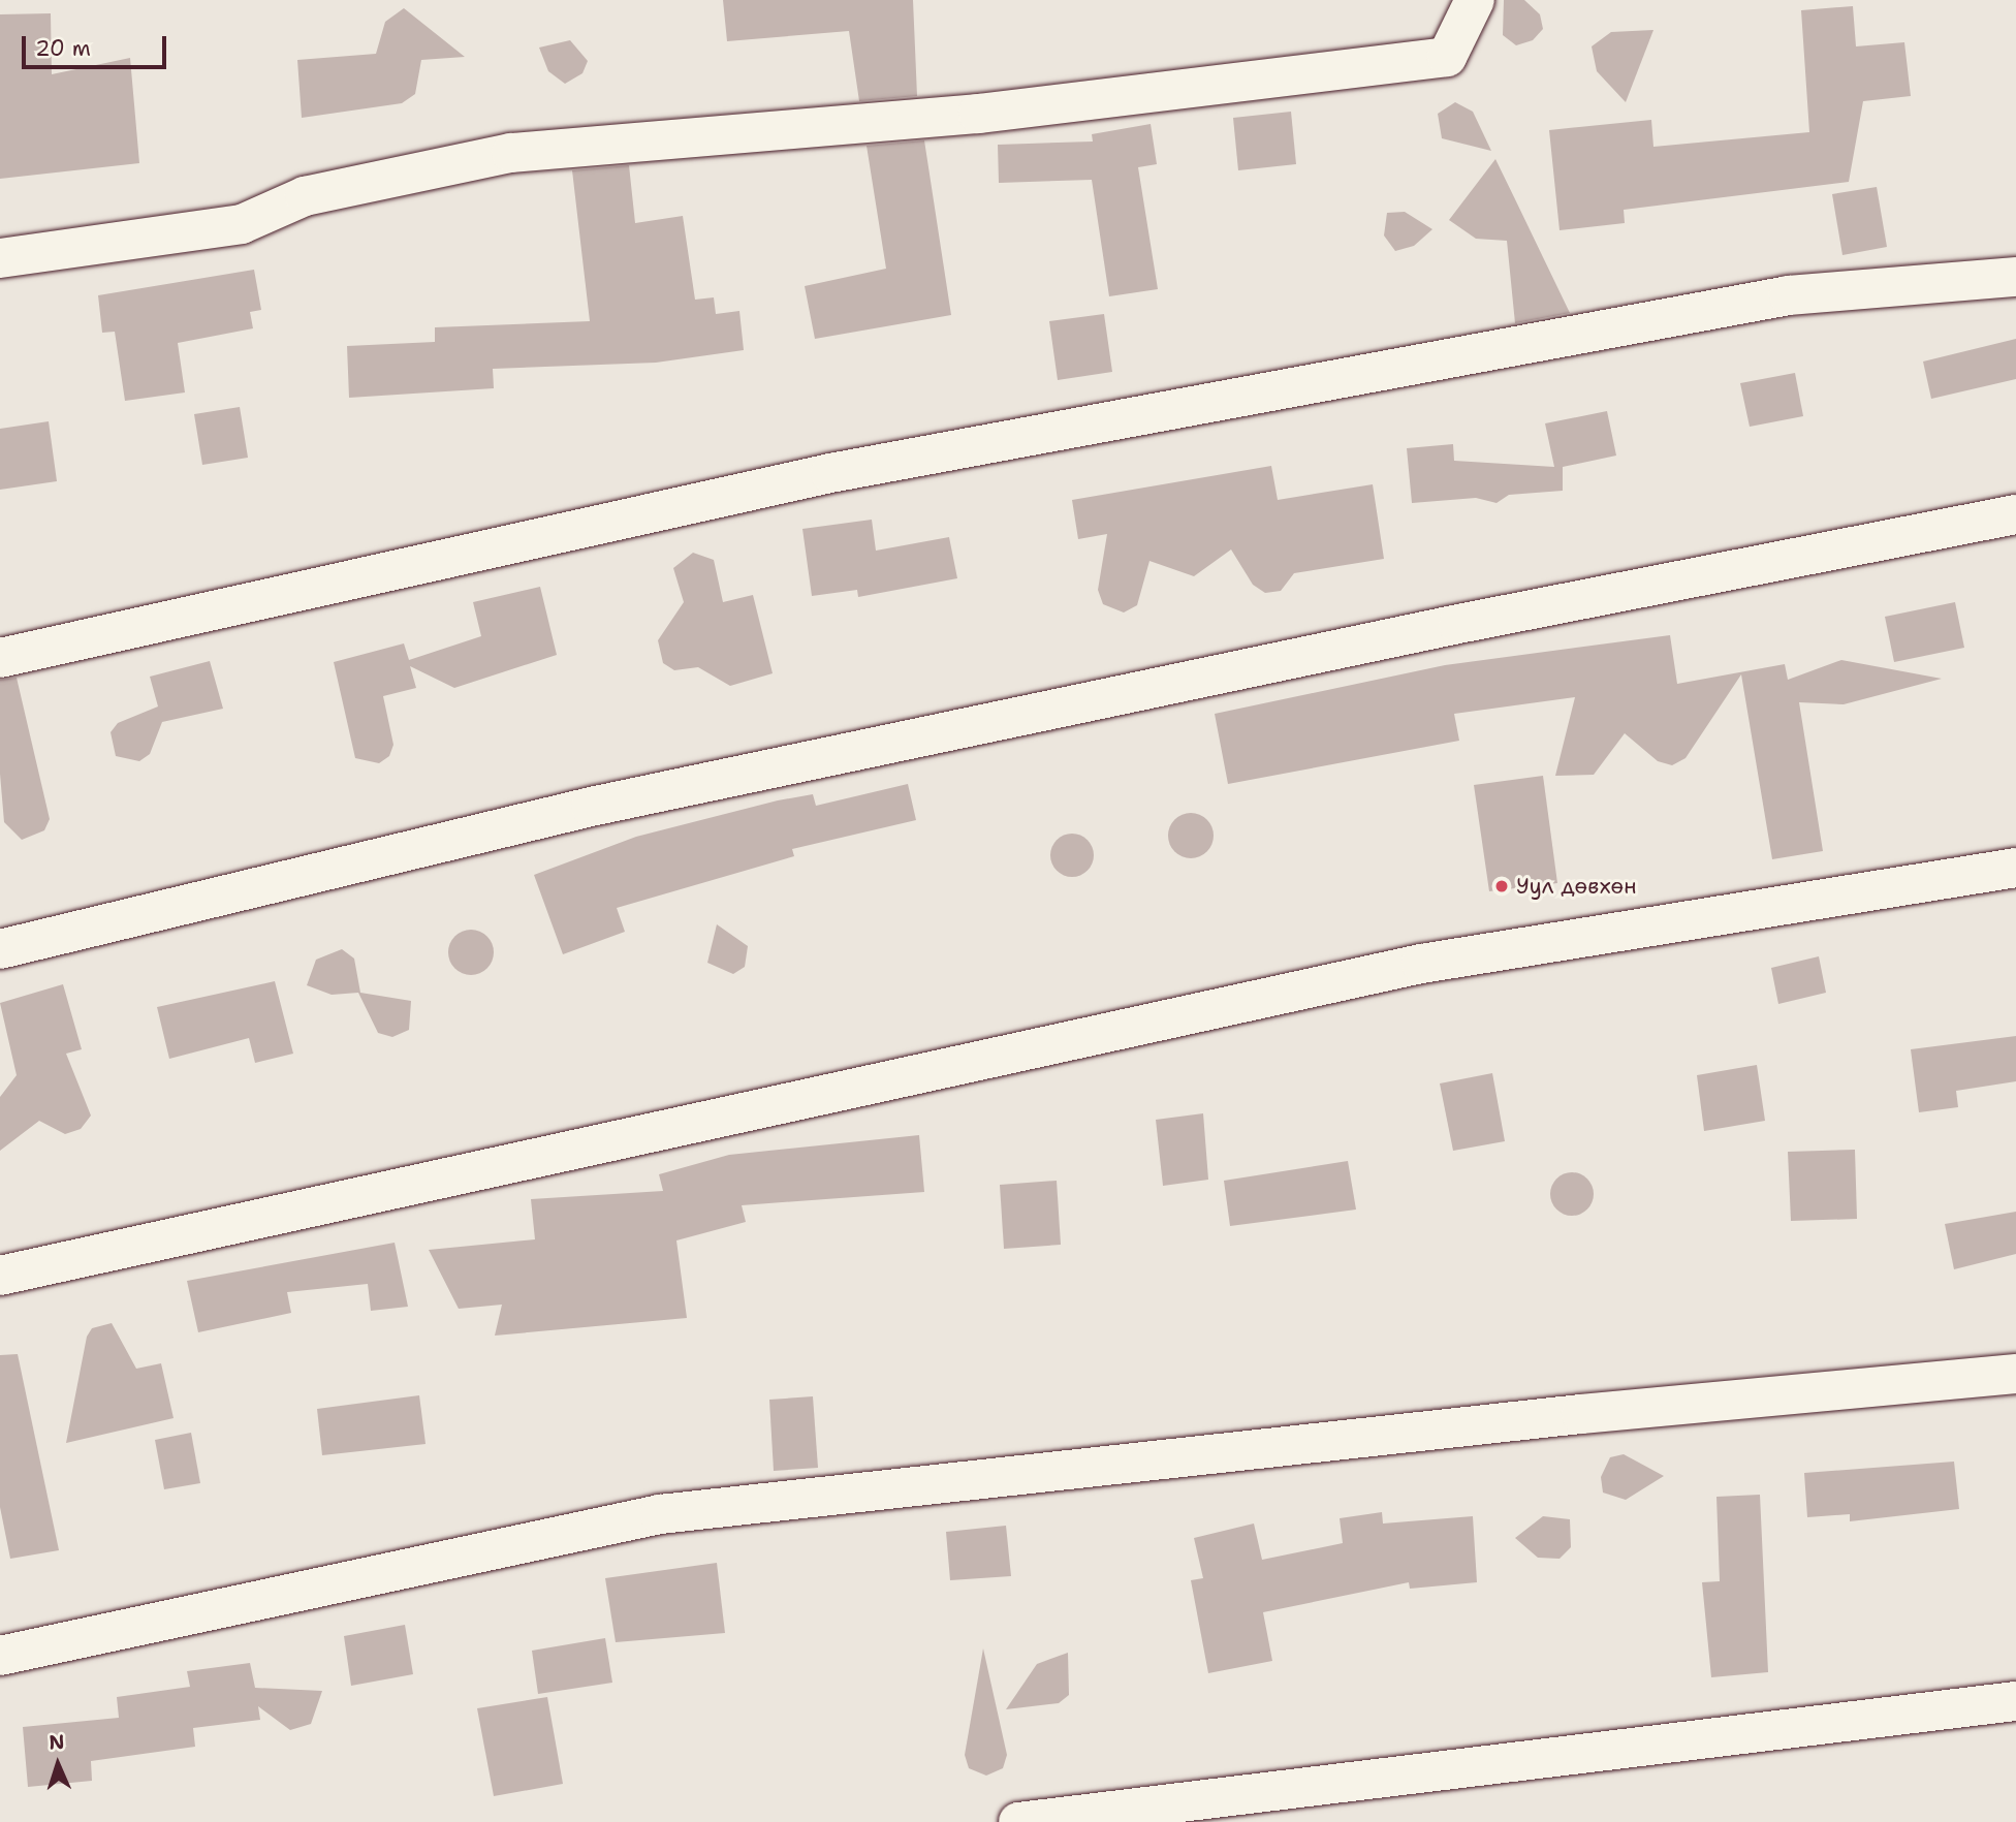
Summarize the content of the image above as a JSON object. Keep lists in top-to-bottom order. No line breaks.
{"places":["Уул дөвхөн"],"scale_bar":"20 m","north":"top"}
